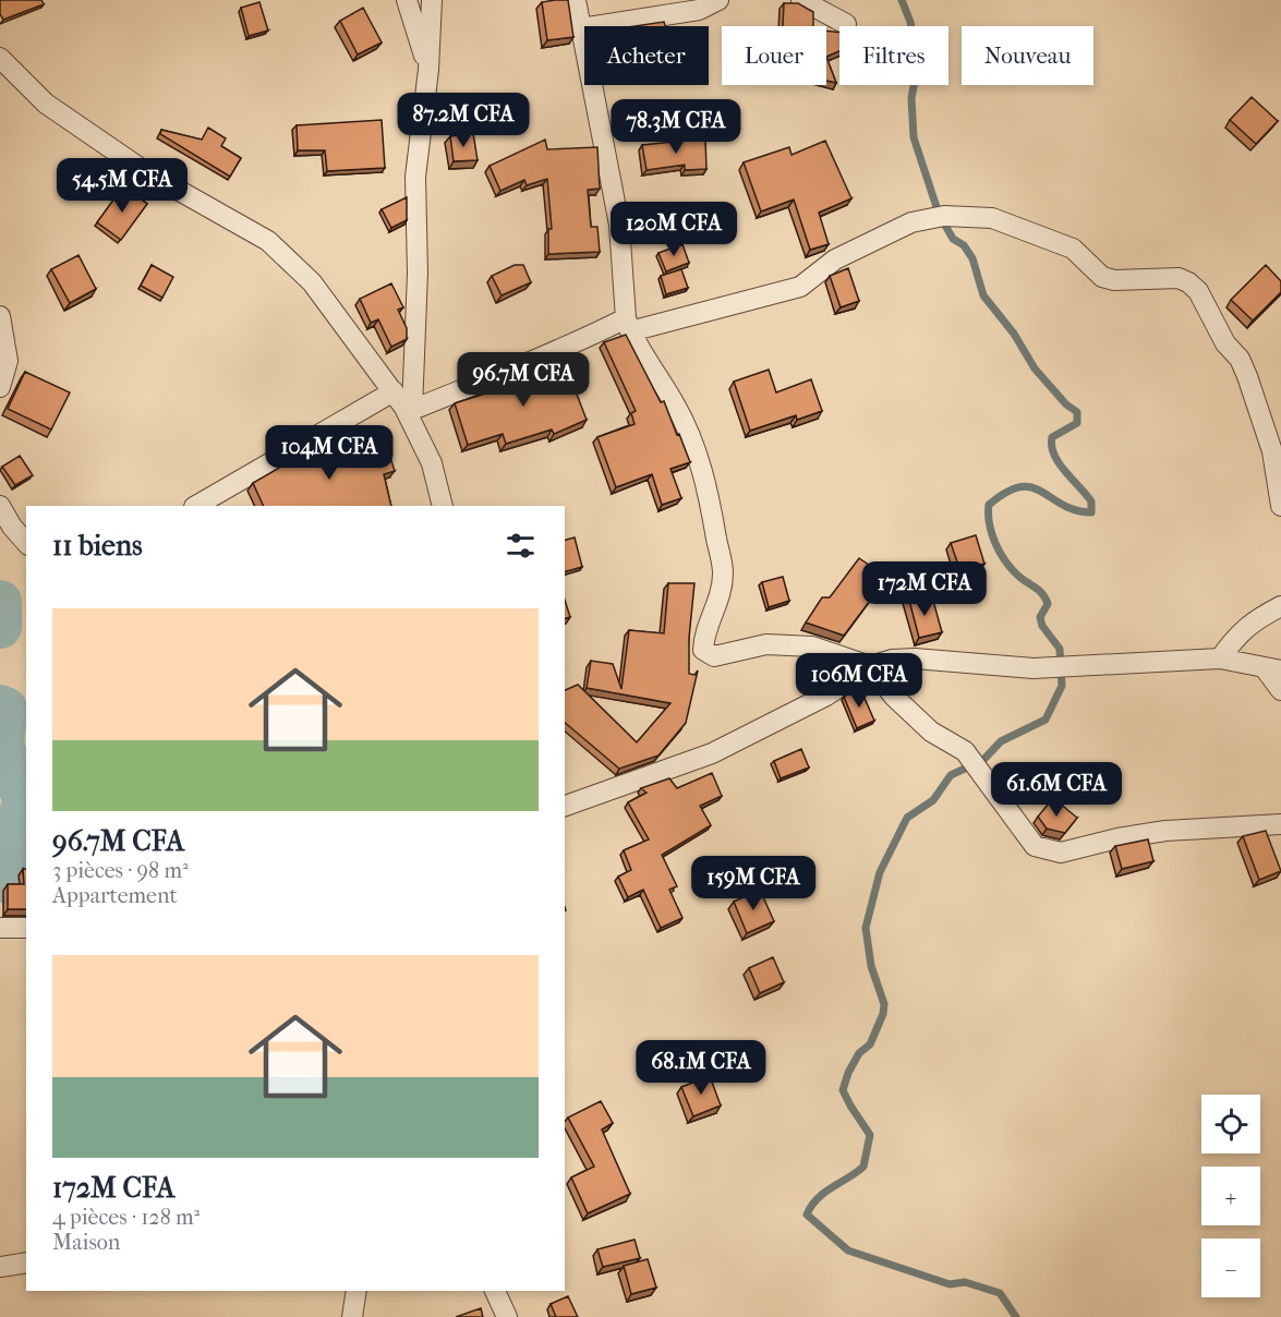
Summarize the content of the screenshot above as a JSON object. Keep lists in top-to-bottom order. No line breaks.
{"page":{"chip":["Acheter","Louer","Filtres","Nouveau"],"price":["87.2M CFA","78.3M CFA","54.5M CFA","120M CFA","96.7M CFA","104M CFA","172M CFA","106M CFA","61.6M CFA","159M CFA","68.1M CFA"],"heading":"11 biens","list":[{"name":"96.7M CFA","note":"3 pièces · 98 m² · Appartement"},{"name":"172M CFA","note":"4 pièces · 128 m² · Maison"}],"map_buttons":["+","−"]}}
